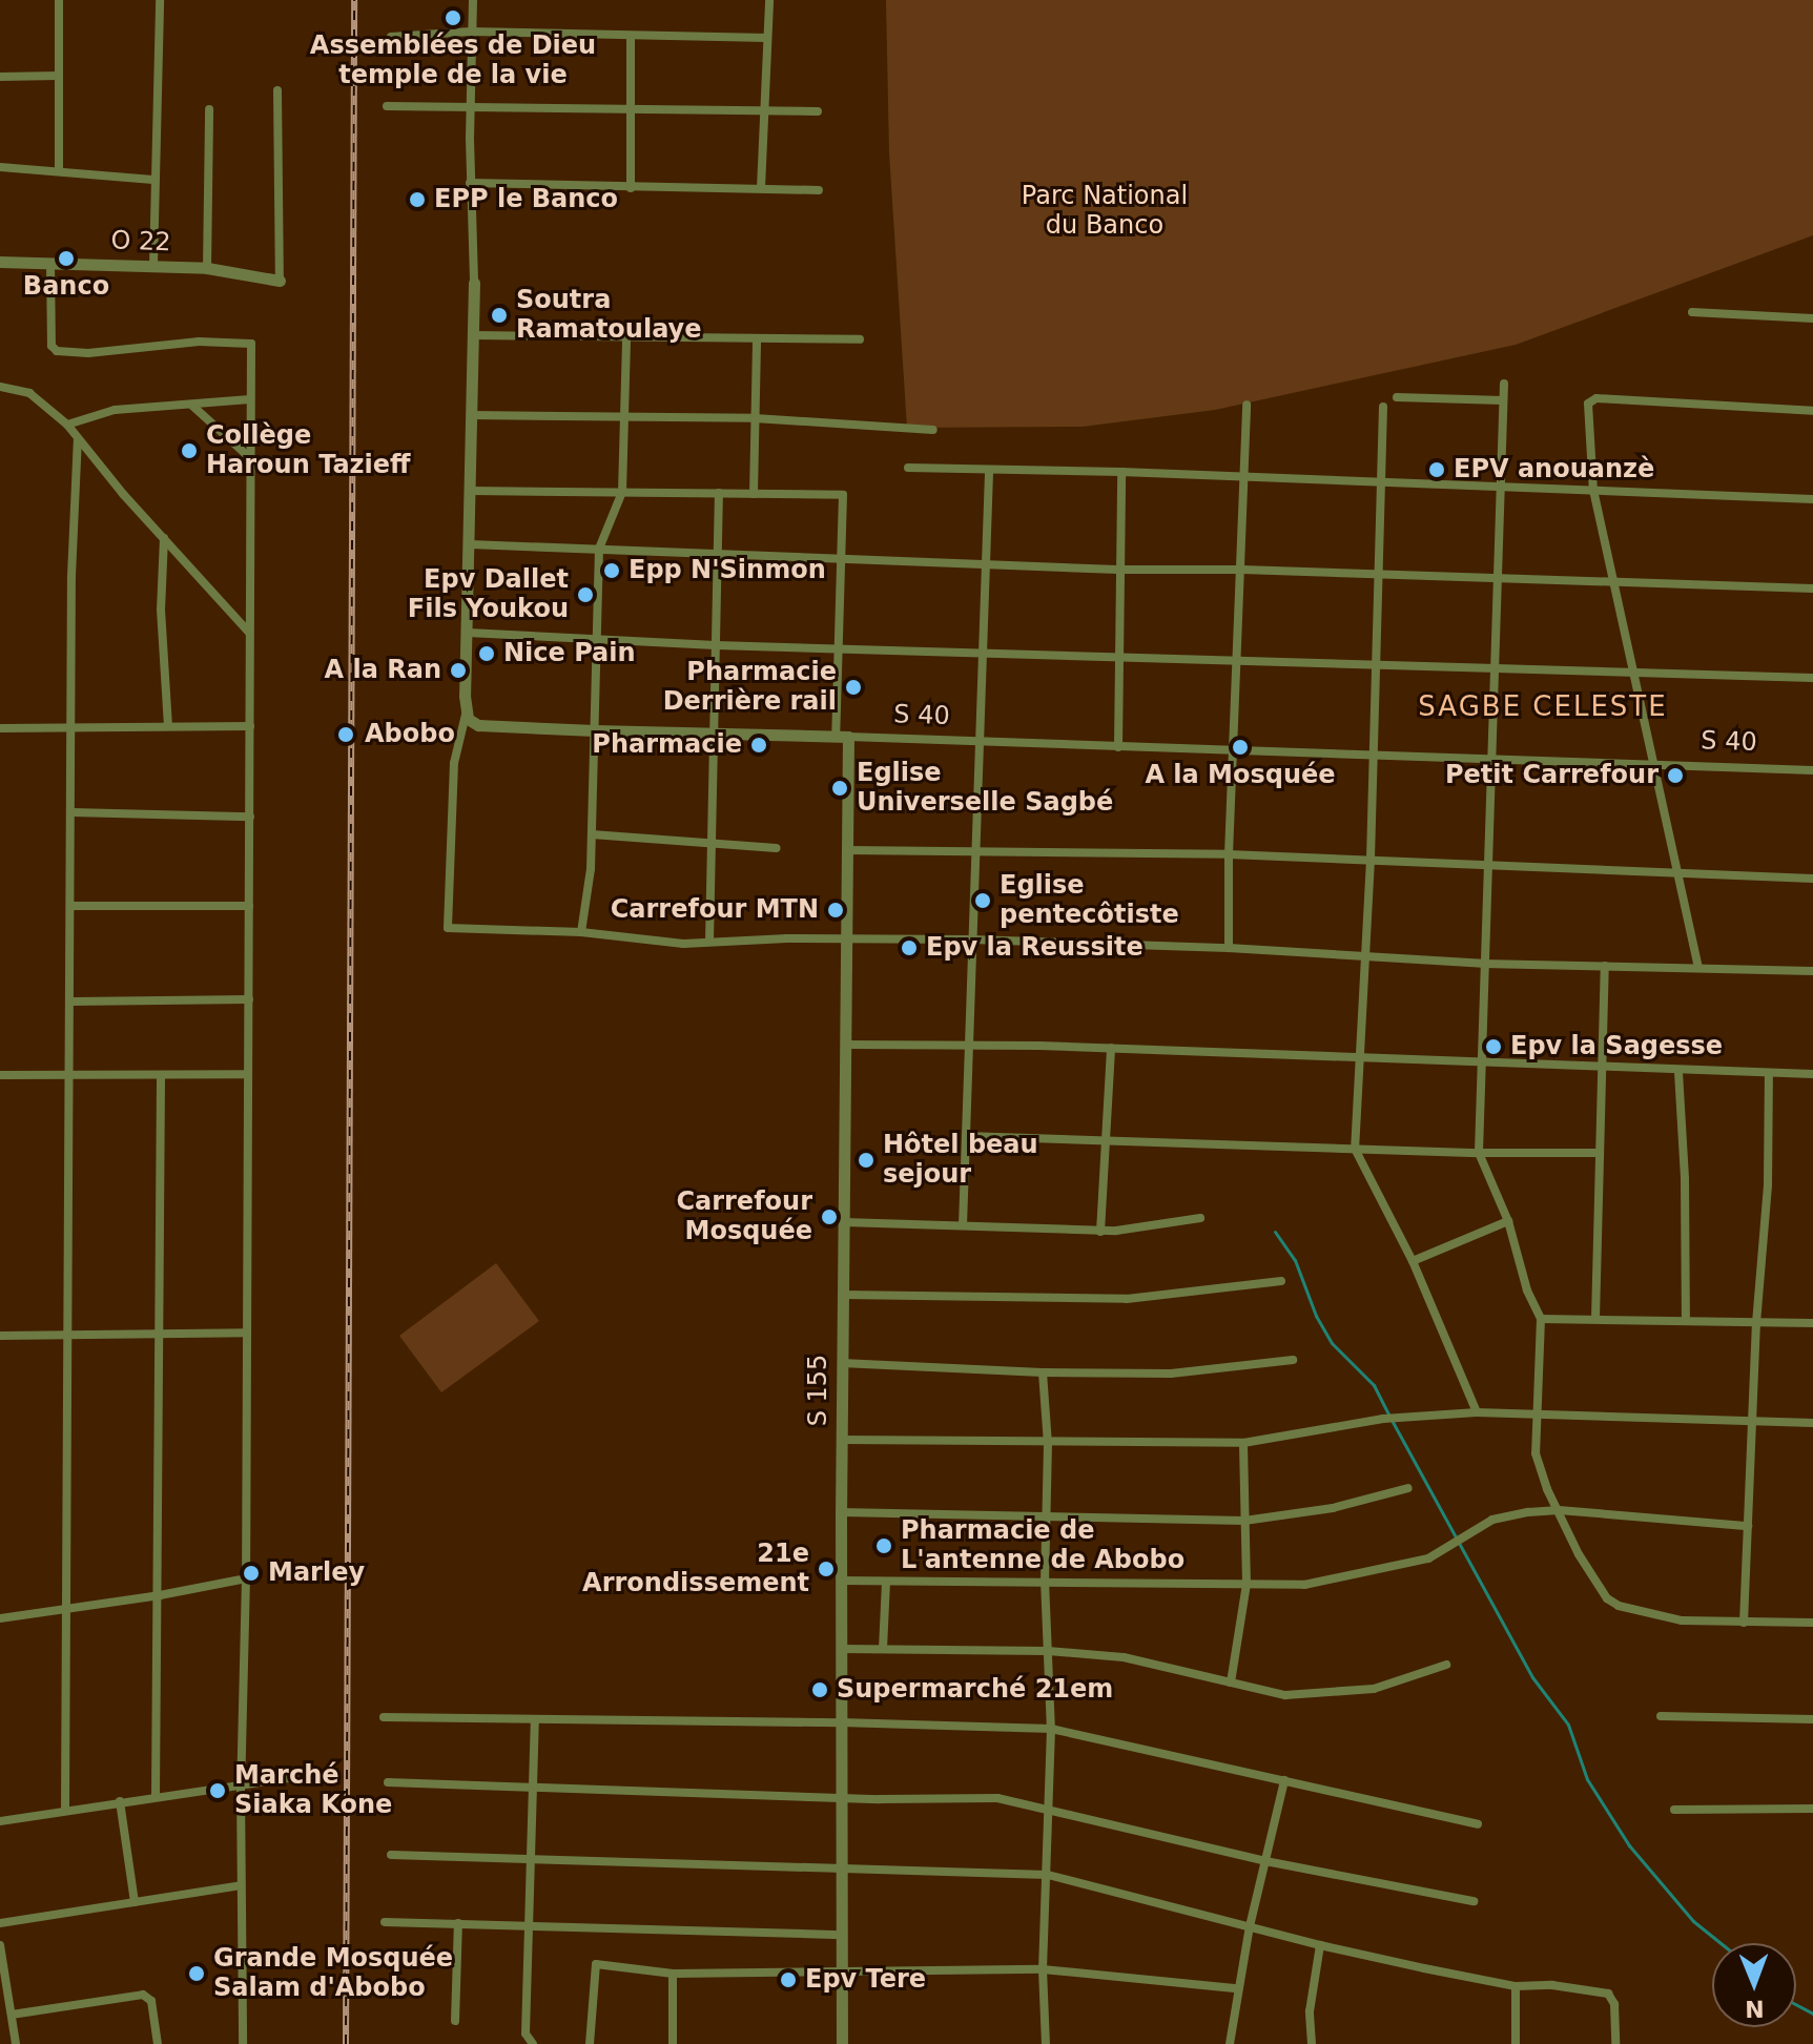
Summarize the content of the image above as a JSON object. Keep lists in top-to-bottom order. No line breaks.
{"streets":{"street":["O 22","S 40","S 155"]},"crossings":[["S 40","S 155"]],"districts":["SAGBE CELESTE"],"parks":["Parc National du Banco"],"places":["Assemblées de Dieu temple de la vie","EPP le Banco","Banco","Soutra Ramatoulaye","Collège Haroun Tazieff","EPV anouanzè","Epp N'Sinmon","Epv Dallet Fils Youkou","Nice Pain","A la Ran","Pharmacie Derrière rail","Abobo","Pharmacie","A la Mosquée","Petit Carrefour","Eglise Universelle Sagbé","Eglise pentecôtiste","Carrefour MTN","Epv la Reussite","Epv la Sagesse","Hôtel beau sejour","Carrefour Mosquée","Pharmacie de L'antenne de Abobo","21e Arrondissement","Marley","Supermarché 21em","Marché Siaka Kone","Grande Mosquée Salam d'Abobo","Epv Tere"],"north":"bottom"}
